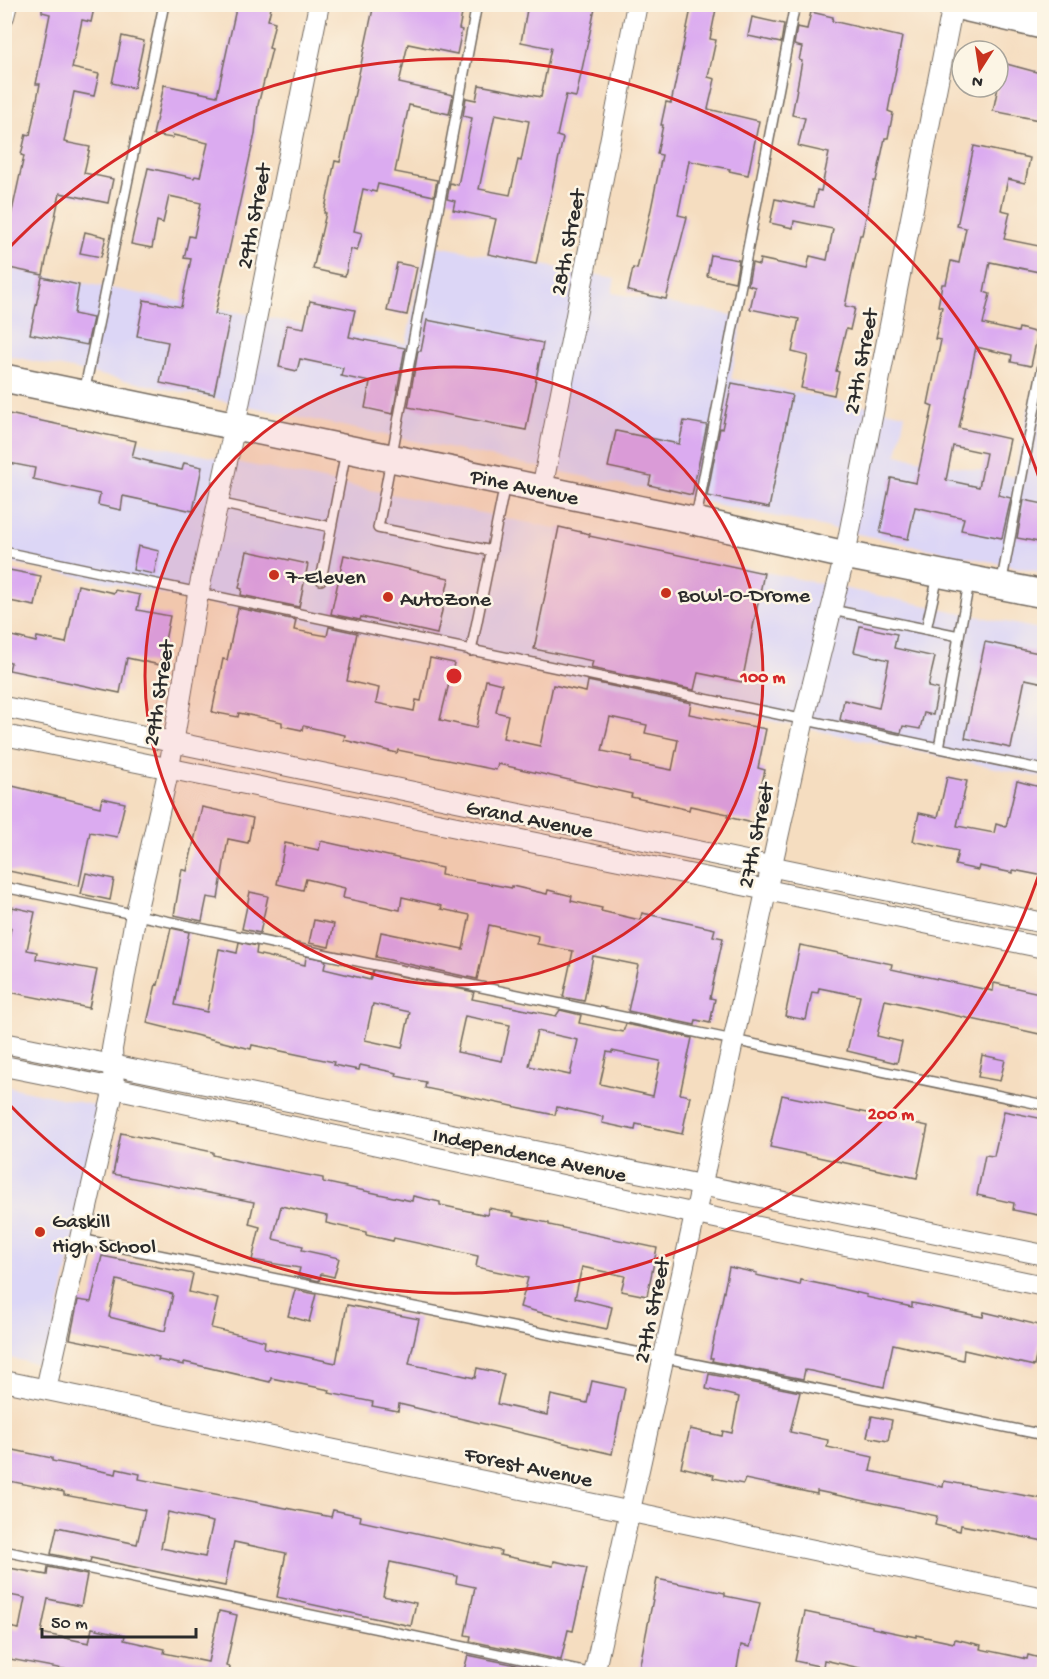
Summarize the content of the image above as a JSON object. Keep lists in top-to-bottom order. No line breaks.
{"streets":{"main road":["Pine Avenue"],"street":["29th Street","28th Street","27th Street","Grand Avenue","Independence Avenue","Forest Avenue"]},"crossings":[["29th Street","Pine Avenue"],["29th Street","Grand Avenue"],["29th Street","Independence Avenue"],["29th Street","Forest Avenue"],["28th Street","Pine Avenue"],["27th Street","Pine Avenue"],["27th Street","Grand Avenue"],["27th Street","Independence Avenue"],["27th Street","Forest Avenue"]],"places":["7-Eleven","Bowl-O-Drome","AutoZone","Gaskill High School"],"scale_bar":"50 m","north":"bottom","rings":["100 m","200 m"]}
